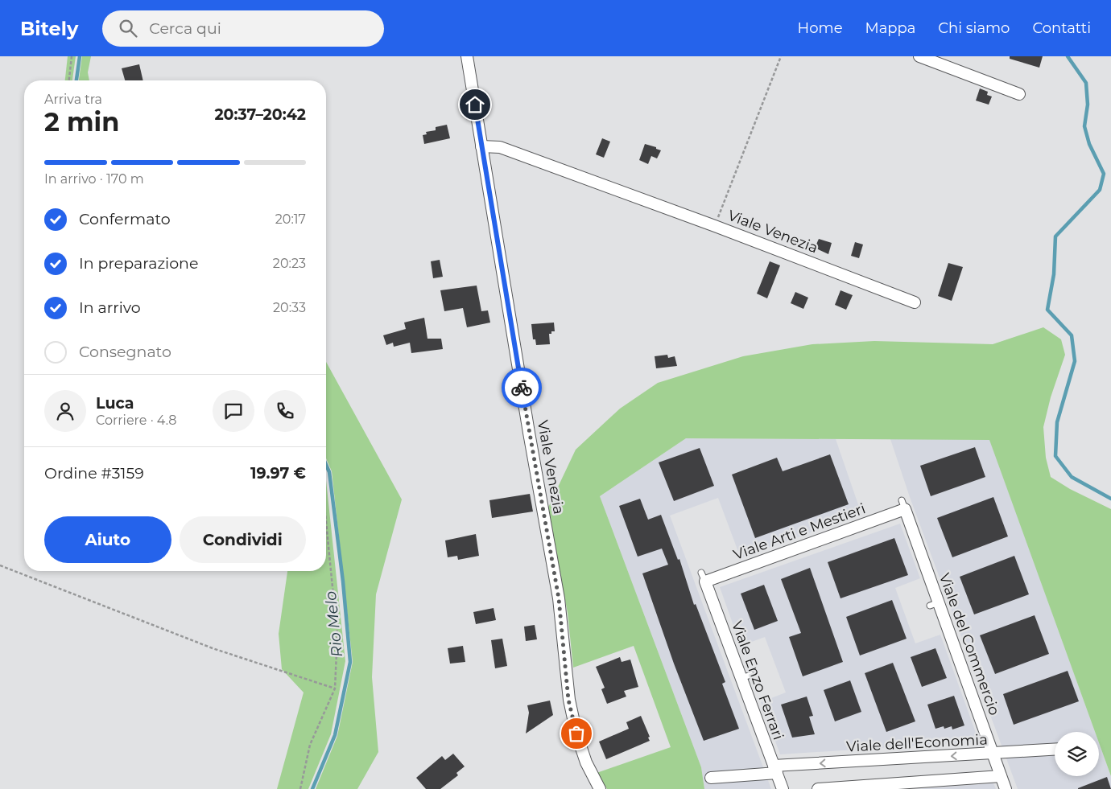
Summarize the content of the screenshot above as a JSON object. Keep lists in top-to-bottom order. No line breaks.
{"streets":{"street":["Viale Venezia","Viale Arti e Mestieri","Viale del Commercio","Viale Enzo Ferrari","Viale dell'Economia"]},"crossings":[["Viale Arti e Mestieri","Viale del Commercio"],["Viale Arti e Mestieri","Viale Enzo Ferrari"],["Viale del Commercio","Viale dell'Economia"],["Viale Enzo Ferrari","Viale dell'Economia"]],"water":["Rio Melo"],"page":{"header":"Bitely","search":"Cerca qui","nav":["Home","Mappa","Chi siamo","Contatti"],"heading":["2 min","Arriva tra","20:37–20:42"],"panel":["Luca","Corriere · 4.8","Ordine #3159","19.97 €"],"bar":"In arrivo · 170 m","list":[["Confermato","20:17"],["In preparazione","20:23"],["In arrivo","20:33"],"Consegnato"],"buttons":["Aiuto","Condividi"]}}
